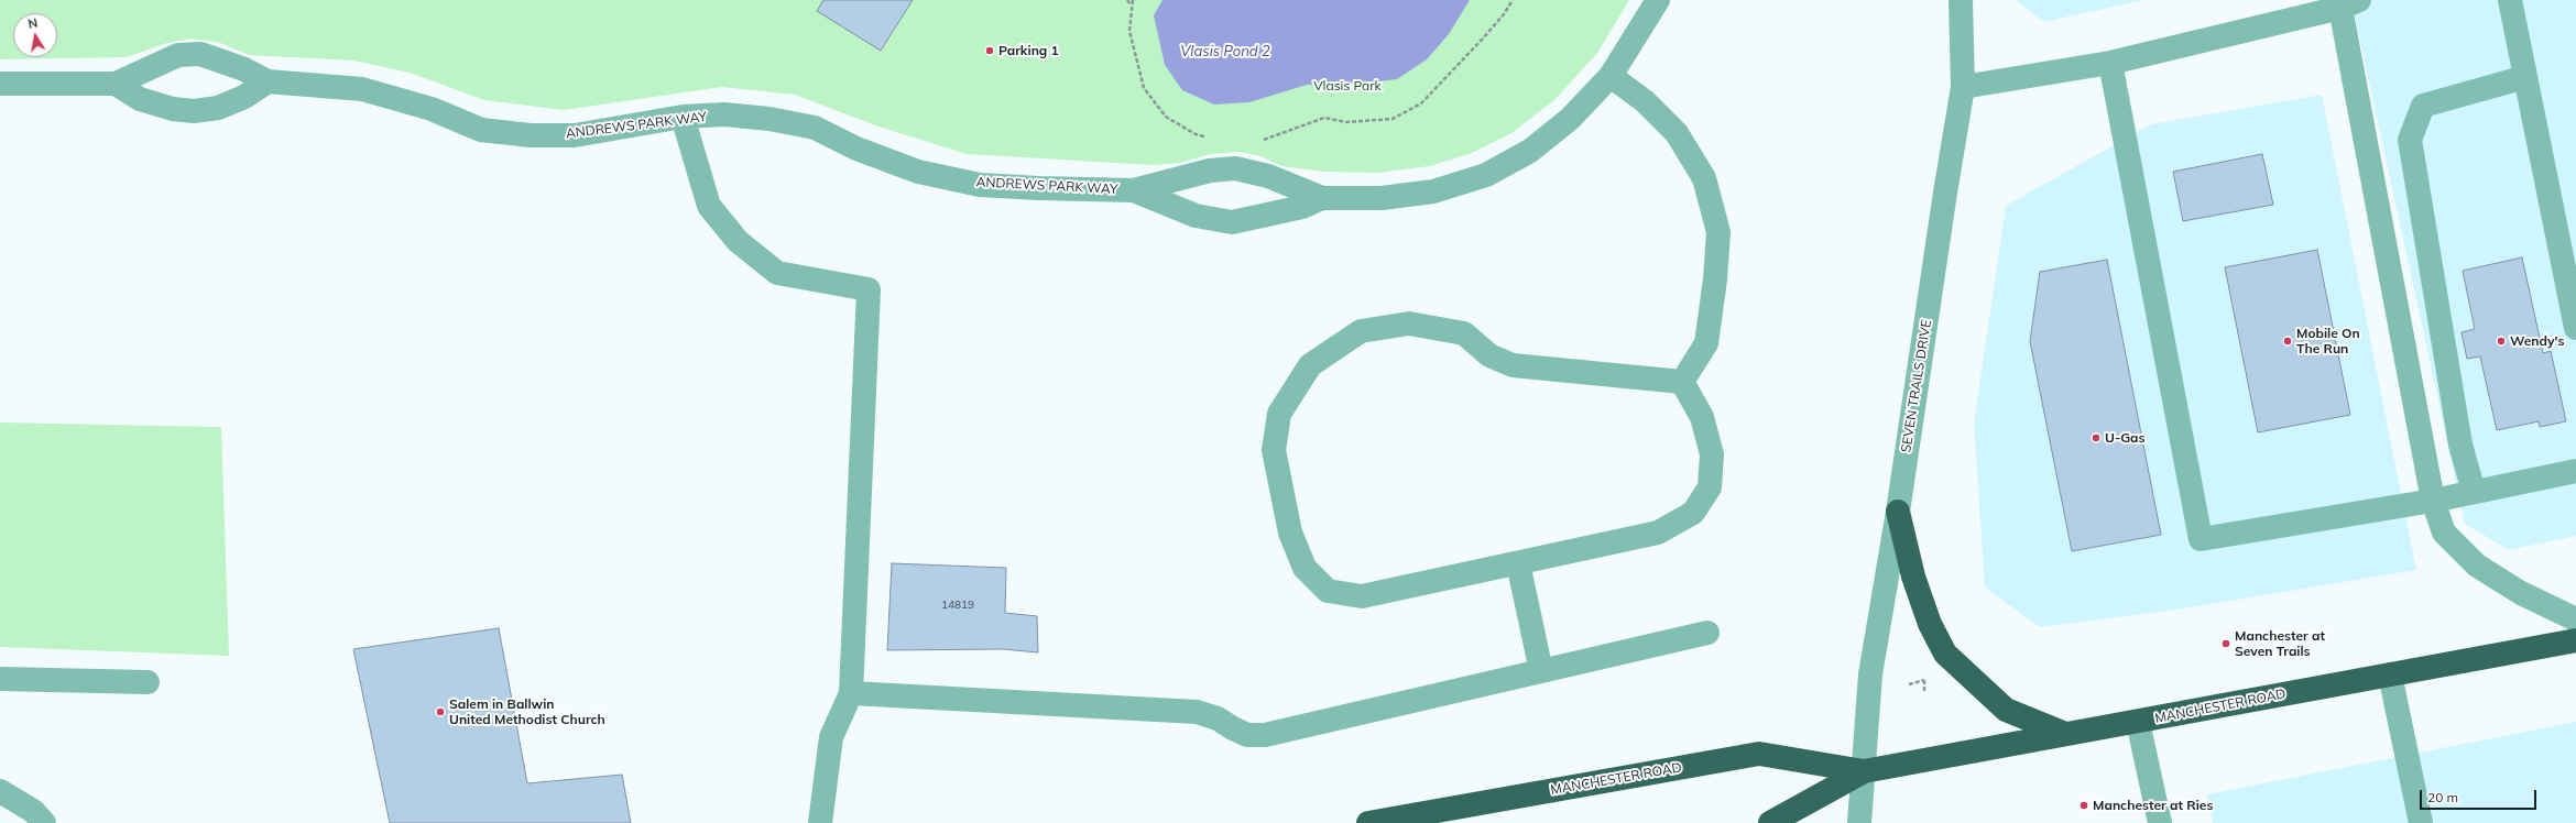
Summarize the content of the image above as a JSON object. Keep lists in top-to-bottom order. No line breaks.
{"streets":{"highway":["MANCHESTER ROAD"],"street":["ANDREWS PARK WAY","SEVEN TRAILS DRIVE"]},"crossings":[["SEVEN TRAILS DRIVE","MANCHESTER ROAD"]],"water":["Vlasis Pond 2"],"parks":["Vlasis Park"],"places":["Parking 1","Mobile On The Run","Wendy's","U-Gas","Manchester at Seven Trails","Salem in Ballwin United Methodist Church","Manchester at Ries"],"house_numbers":["14819"],"scale_bar":"20 m","north":"top"}
